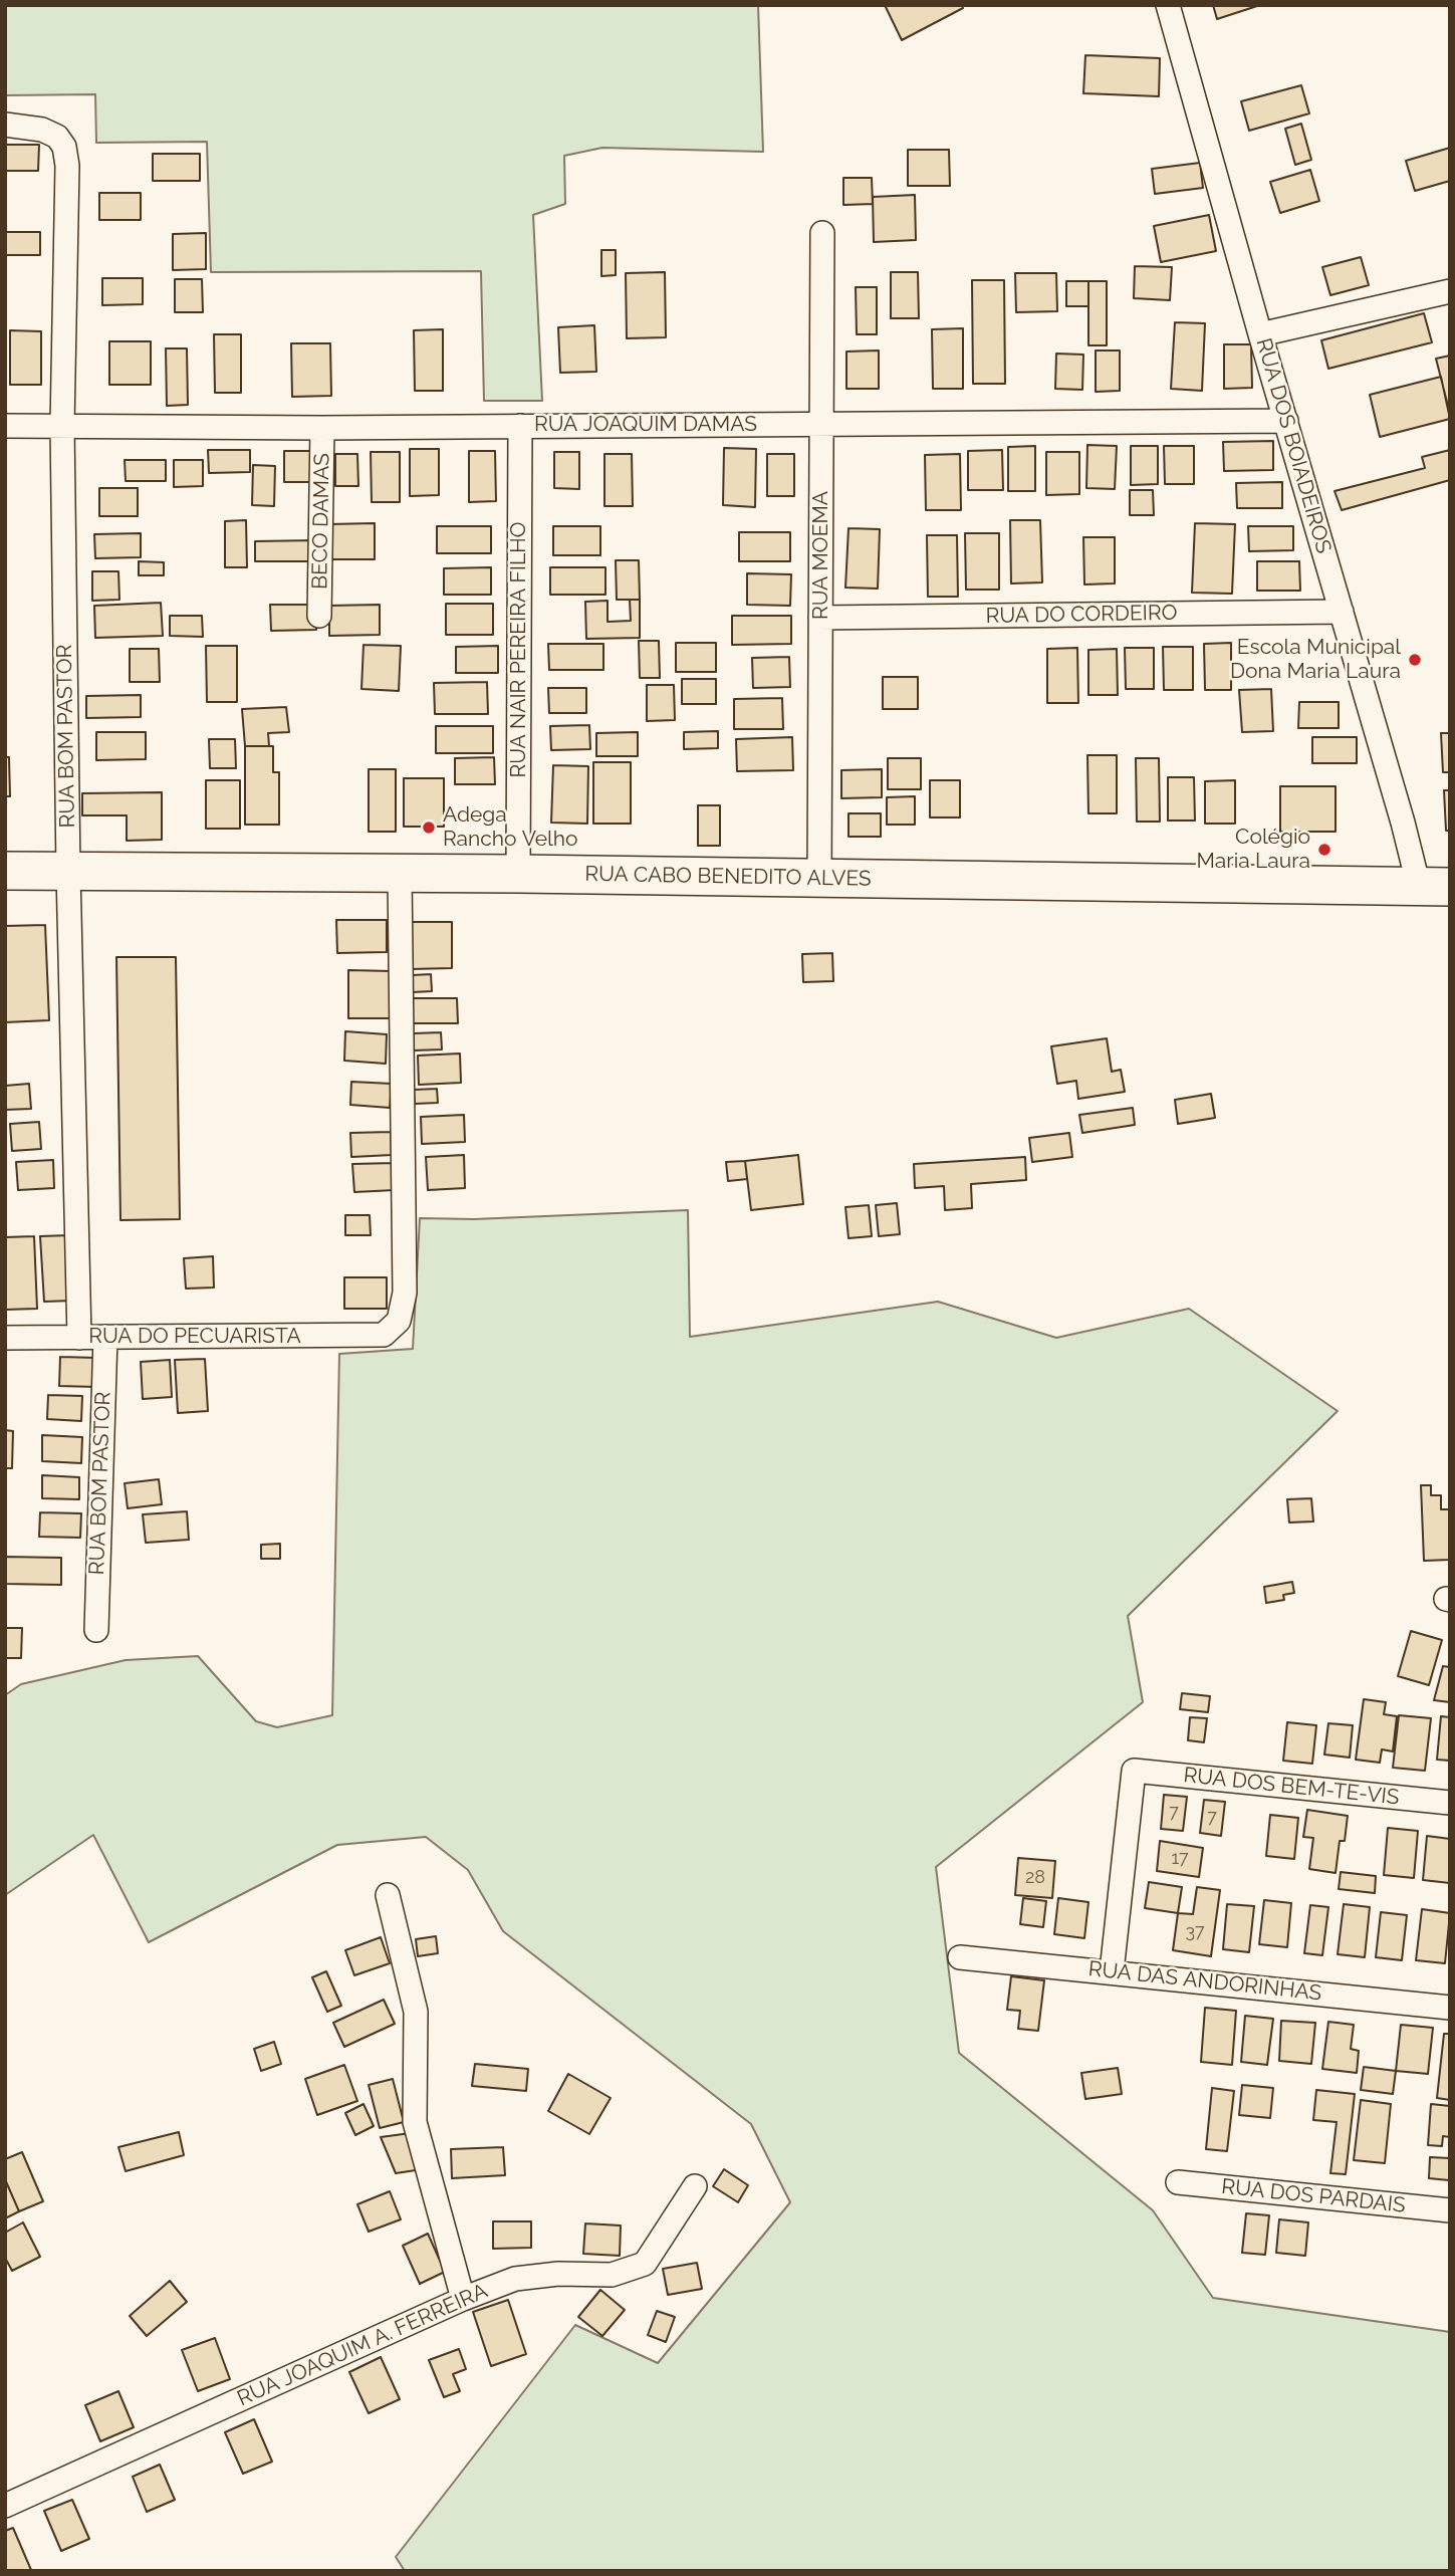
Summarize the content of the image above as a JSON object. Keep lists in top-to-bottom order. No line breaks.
{"streets":{"main road":["RUA CABO BENEDITO ALVES"],"street":["RUA JOAQUIM DAMAS","RUA DOS BOIADEIROS","BECO DAMAS","RUA MOEMA","RUA DO CORDEIRO","RUA NAIR PEREIRA FILHO","RUA BOM PASTOR","RUA DO PECUARISTA","RUA DOS BEM-TE-VIS","RUA DAS ANDORINHAS","RUA DOS PARDAIS","RUA JOAQUIM A. FERREIRA"]},"crossings":[["RUA JOAQUIM DAMAS","RUA DOS BOIADEIROS"],["RUA JOAQUIM DAMAS","BECO DAMAS"],["RUA JOAQUIM DAMAS","RUA MOEMA"],["RUA JOAQUIM DAMAS","RUA NAIR PEREIRA FILHO"],["RUA JOAQUIM DAMAS","RUA BOM PASTOR"],["RUA DOS BOIADEIROS","RUA DO CORDEIRO"],["RUA DOS BOIADEIROS","RUA CABO BENEDITO ALVES"],["RUA MOEMA","RUA DO CORDEIRO"],["RUA MOEMA","RUA CABO BENEDITO ALVES"],["RUA NAIR PEREIRA FILHO","RUA CABO BENEDITO ALVES"],["RUA BOM PASTOR","RUA CABO BENEDITO ALVES"],["RUA BOM PASTOR","RUA DO PECUARISTA"],["RUA CABO BENEDITO ALVES","RUA DO PECUARISTA"],["RUA DOS BEM-TE-VIS","RUA DAS ANDORINHAS"]],"places":["Escola Municipal Dona Maria Laura","Adega Rancho Velho","Colégio Maria Laura"],"house_numbers":["7","7","17","28","37"]}
